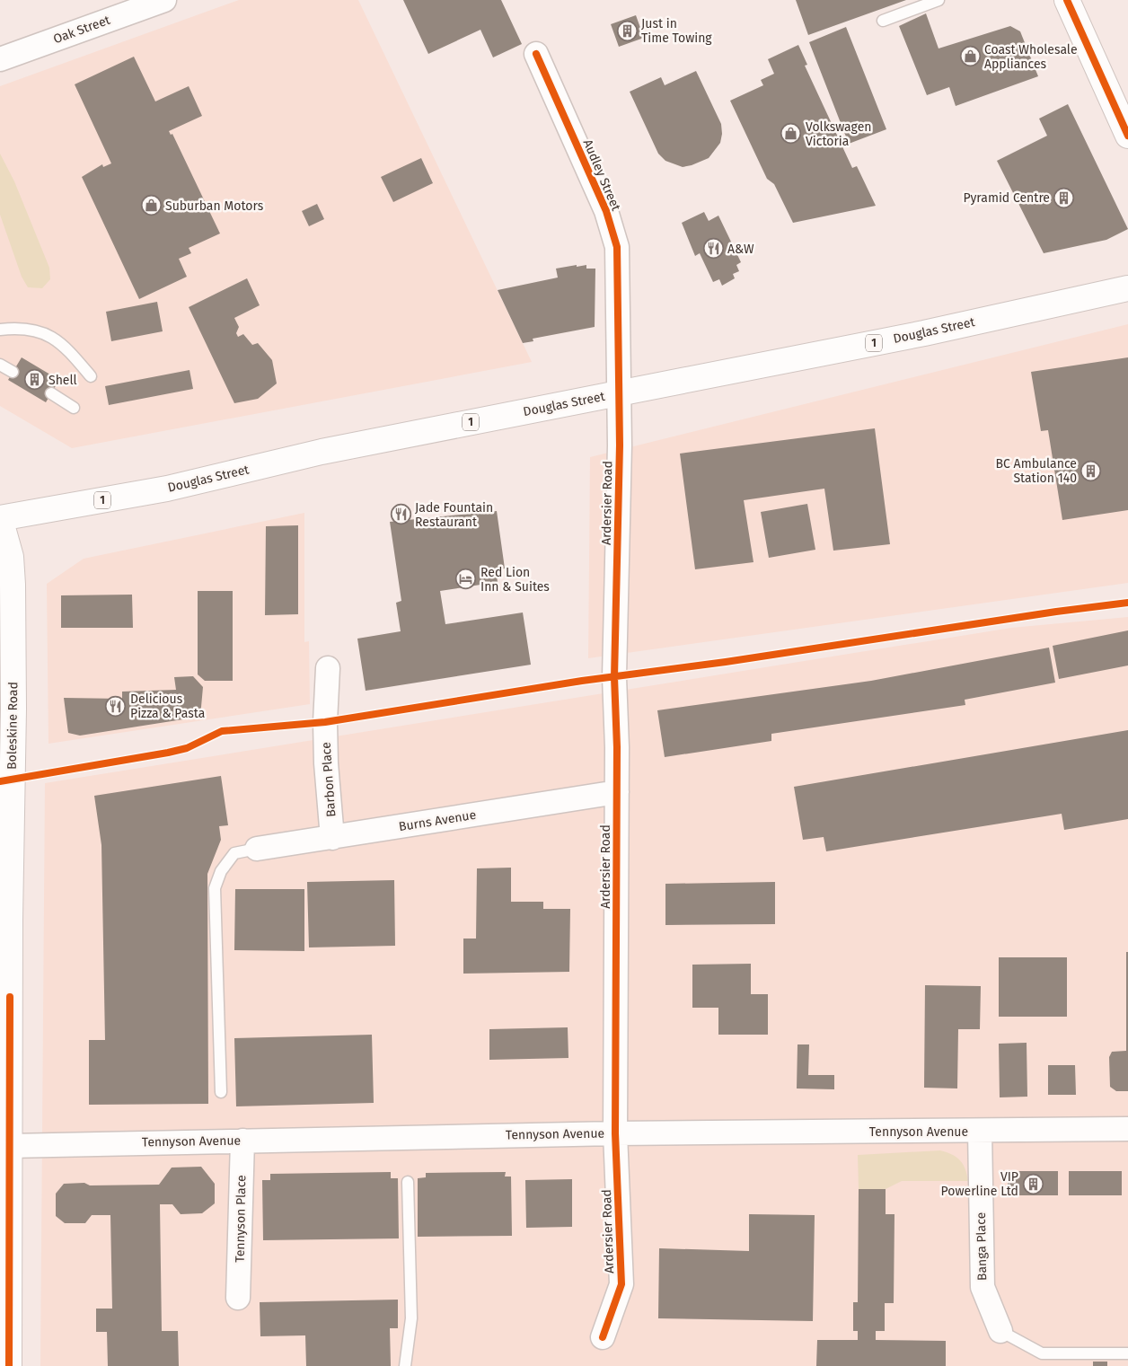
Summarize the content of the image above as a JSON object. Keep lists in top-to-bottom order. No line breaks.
{"streets":{"main road":["Douglas Street","1","Boleskine Road"],"street":["Oak Street","Audley Street","Ardersier Road","Barbon Place","Burns Avenue","Tennyson Avenue","Tennyson Place","Banga Place"]},"crossings":[["Audley Street","Douglas Street"],["Audley Street","Ardersier Road"],["Douglas Street","Ardersier Road"],["Douglas Street","Boleskine Road"],["Ardersier Road","Burns Avenue"],["Ardersier Road","Tennyson Avenue"],["Boleskine Road","Tennyson Avenue"],["Barbon Place","Burns Avenue"],["Tennyson Avenue","Tennyson Place"],["Tennyson Avenue","Banga Place"]],"places":{"building":["Just in Time Towing","Pyramid Centre","Shell","BC Ambulance Station 140","VIP Powerline Ltd"],"shop":["Coast Wholesale Appliances","Volkswagen Victoria","Suburban Motors"],"restaurant":["A&W","Jade Fountain Restaurant","Delicious Pizza & Pasta"],"hotel":["Red Lion Inn & Suites"]}}
